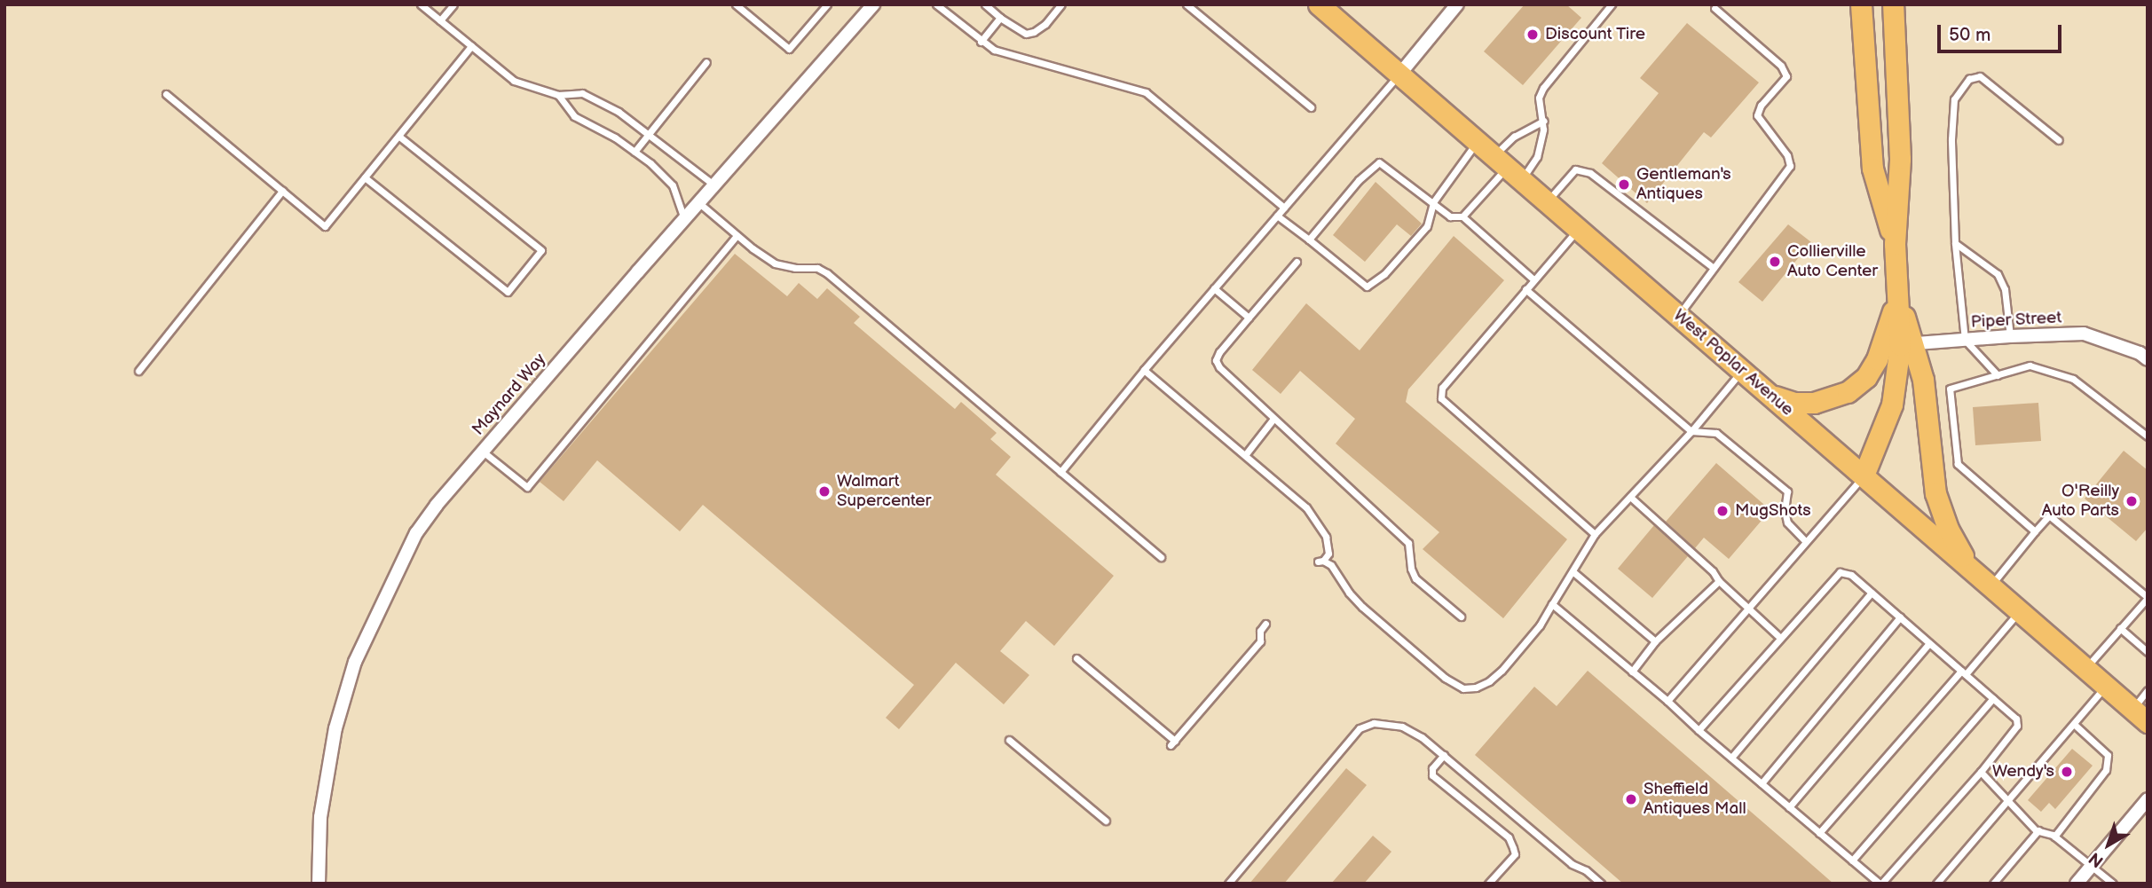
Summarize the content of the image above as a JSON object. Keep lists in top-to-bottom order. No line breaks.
{"streets":{"main road":["West Poplar Avenue"],"street":["Piper Street","Maynard Way"]},"places":["Discount Tire","Gentleman's Antiques","Collierville Auto Center","Walmart Supercenter","O'Reilly Auto Parts","MugShots","Wendy's","Sheffield Antiques Mall"],"scale_bar":"50 m","north":"bottom left"}
